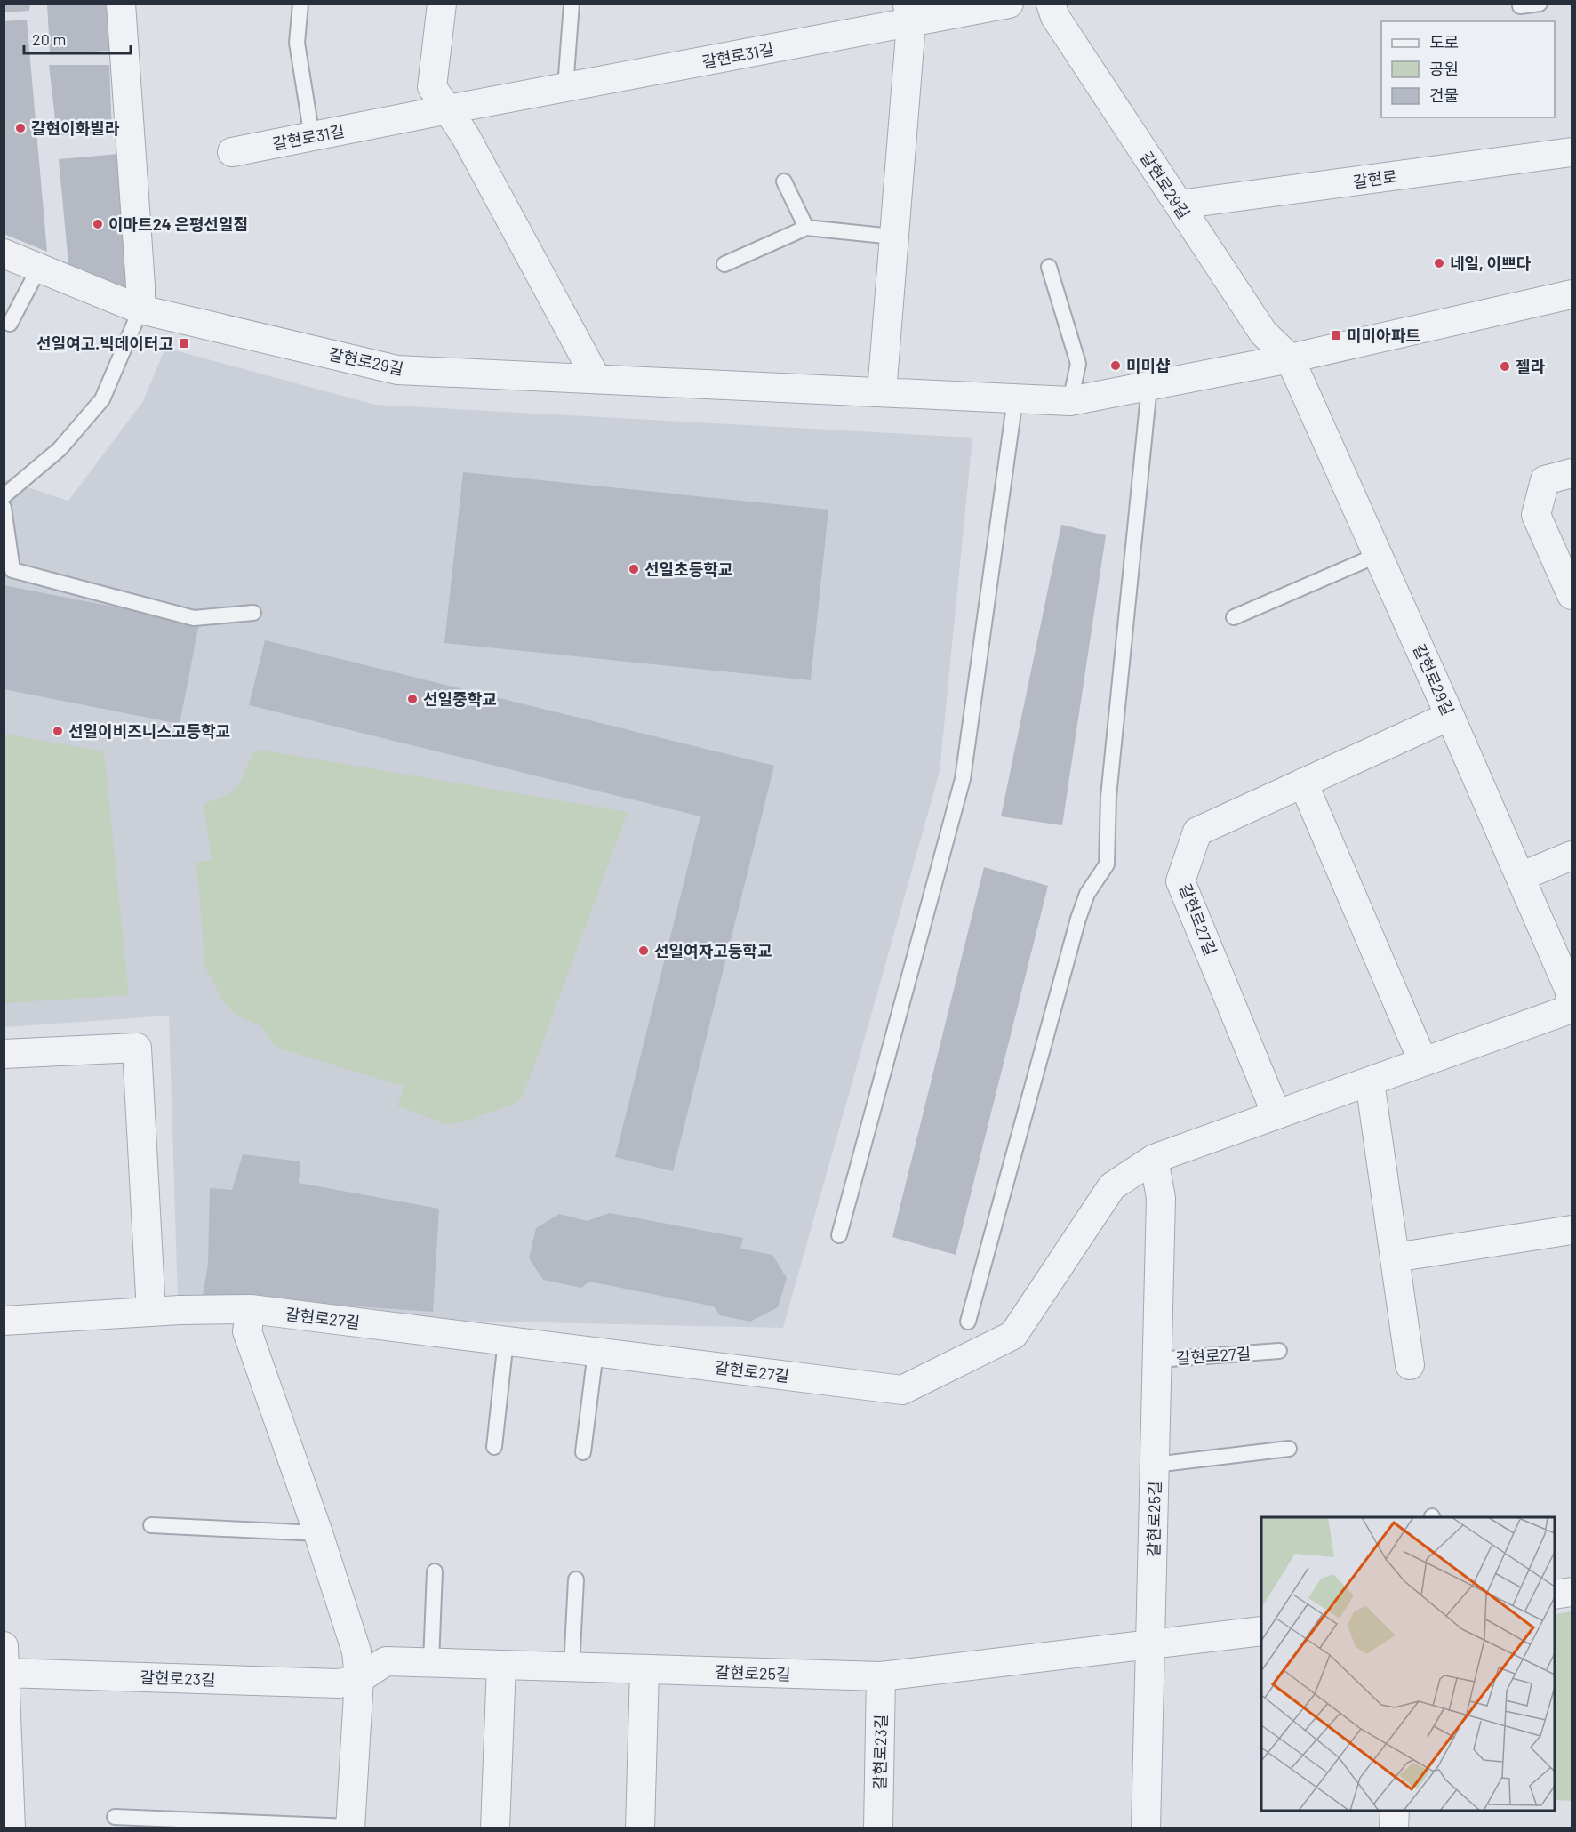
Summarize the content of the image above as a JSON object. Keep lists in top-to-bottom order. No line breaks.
{"streets":{"street":["갈현로31길","갈현로","갈현로29길","갈현로27길","갈현로25길","갈현로23길"]},"crossings":[["갈현로","갈현로29길"],["갈현로29길","갈현로27길"],["갈현로25길","갈현로23길"]],"places":{"other":["갈현이화빌라","이마트24 은평선일점","네일, 이쁘다","미미샵","젤라","선일초등학교","선일중학교","선일이비즈니스고등학교","선일여자고등학교"],"transit":["미미아파트","선일여고.빅데이터고"]},"legend":["도로","공원","건물"],"scale_bar":"20 m"}
